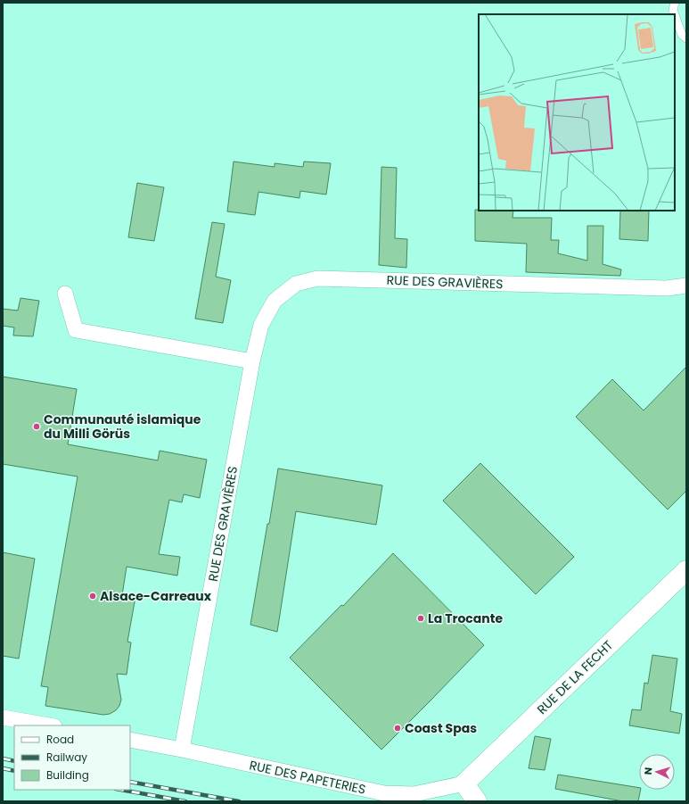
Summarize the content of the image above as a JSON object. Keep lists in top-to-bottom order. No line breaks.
{"streets":{"street":["RUE DES GRAVIÈRES","RUE DE LA FECHT","RUE DES PAPETERIES"]},"crossings":[["RUE DES GRAVIÈRES","RUE DES PAPETERIES"],["RUE DE LA FECHT","RUE DES PAPETERIES"]],"places":["Communauté islamique du Milli Görüs","Alsace-Carreaux","La Trocante","Coast Spas"],"legend":["Road","Railway","Building"],"north":"left"}
